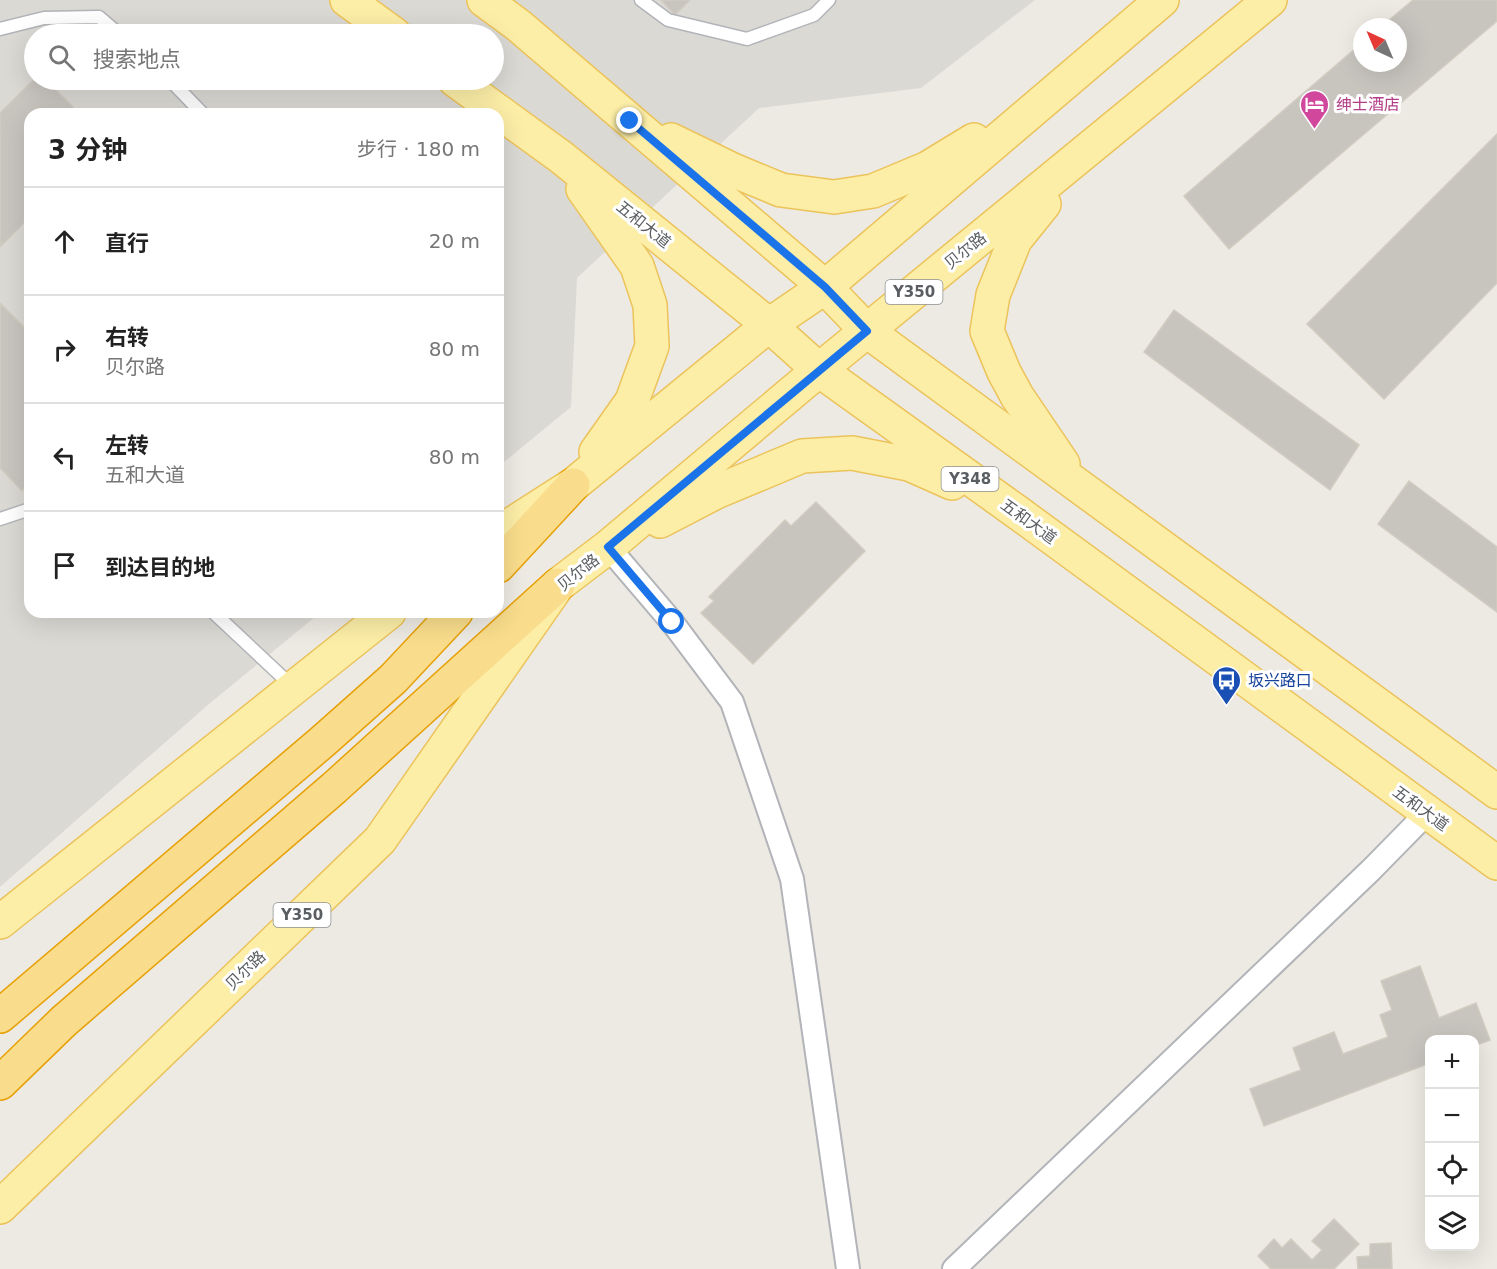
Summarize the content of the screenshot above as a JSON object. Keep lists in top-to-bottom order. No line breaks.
{"streets":{"main road":["五和大道","贝尔路","Y350","Y348"]},"crossings":[["五和大道","贝尔路"]],"places":{"hotel":["绅士酒店"],"bus stop":["坂兴路口"]},"north":"top left","page":{"search":"搜索地点","heading":["3 分钟","步行 · 180 m"],"list":[["直行","20 m"],["右转","贝尔路","80 m"],["左转","五和大道","80 m"],"到达目的地"],"map_buttons":["+","−"]}}
